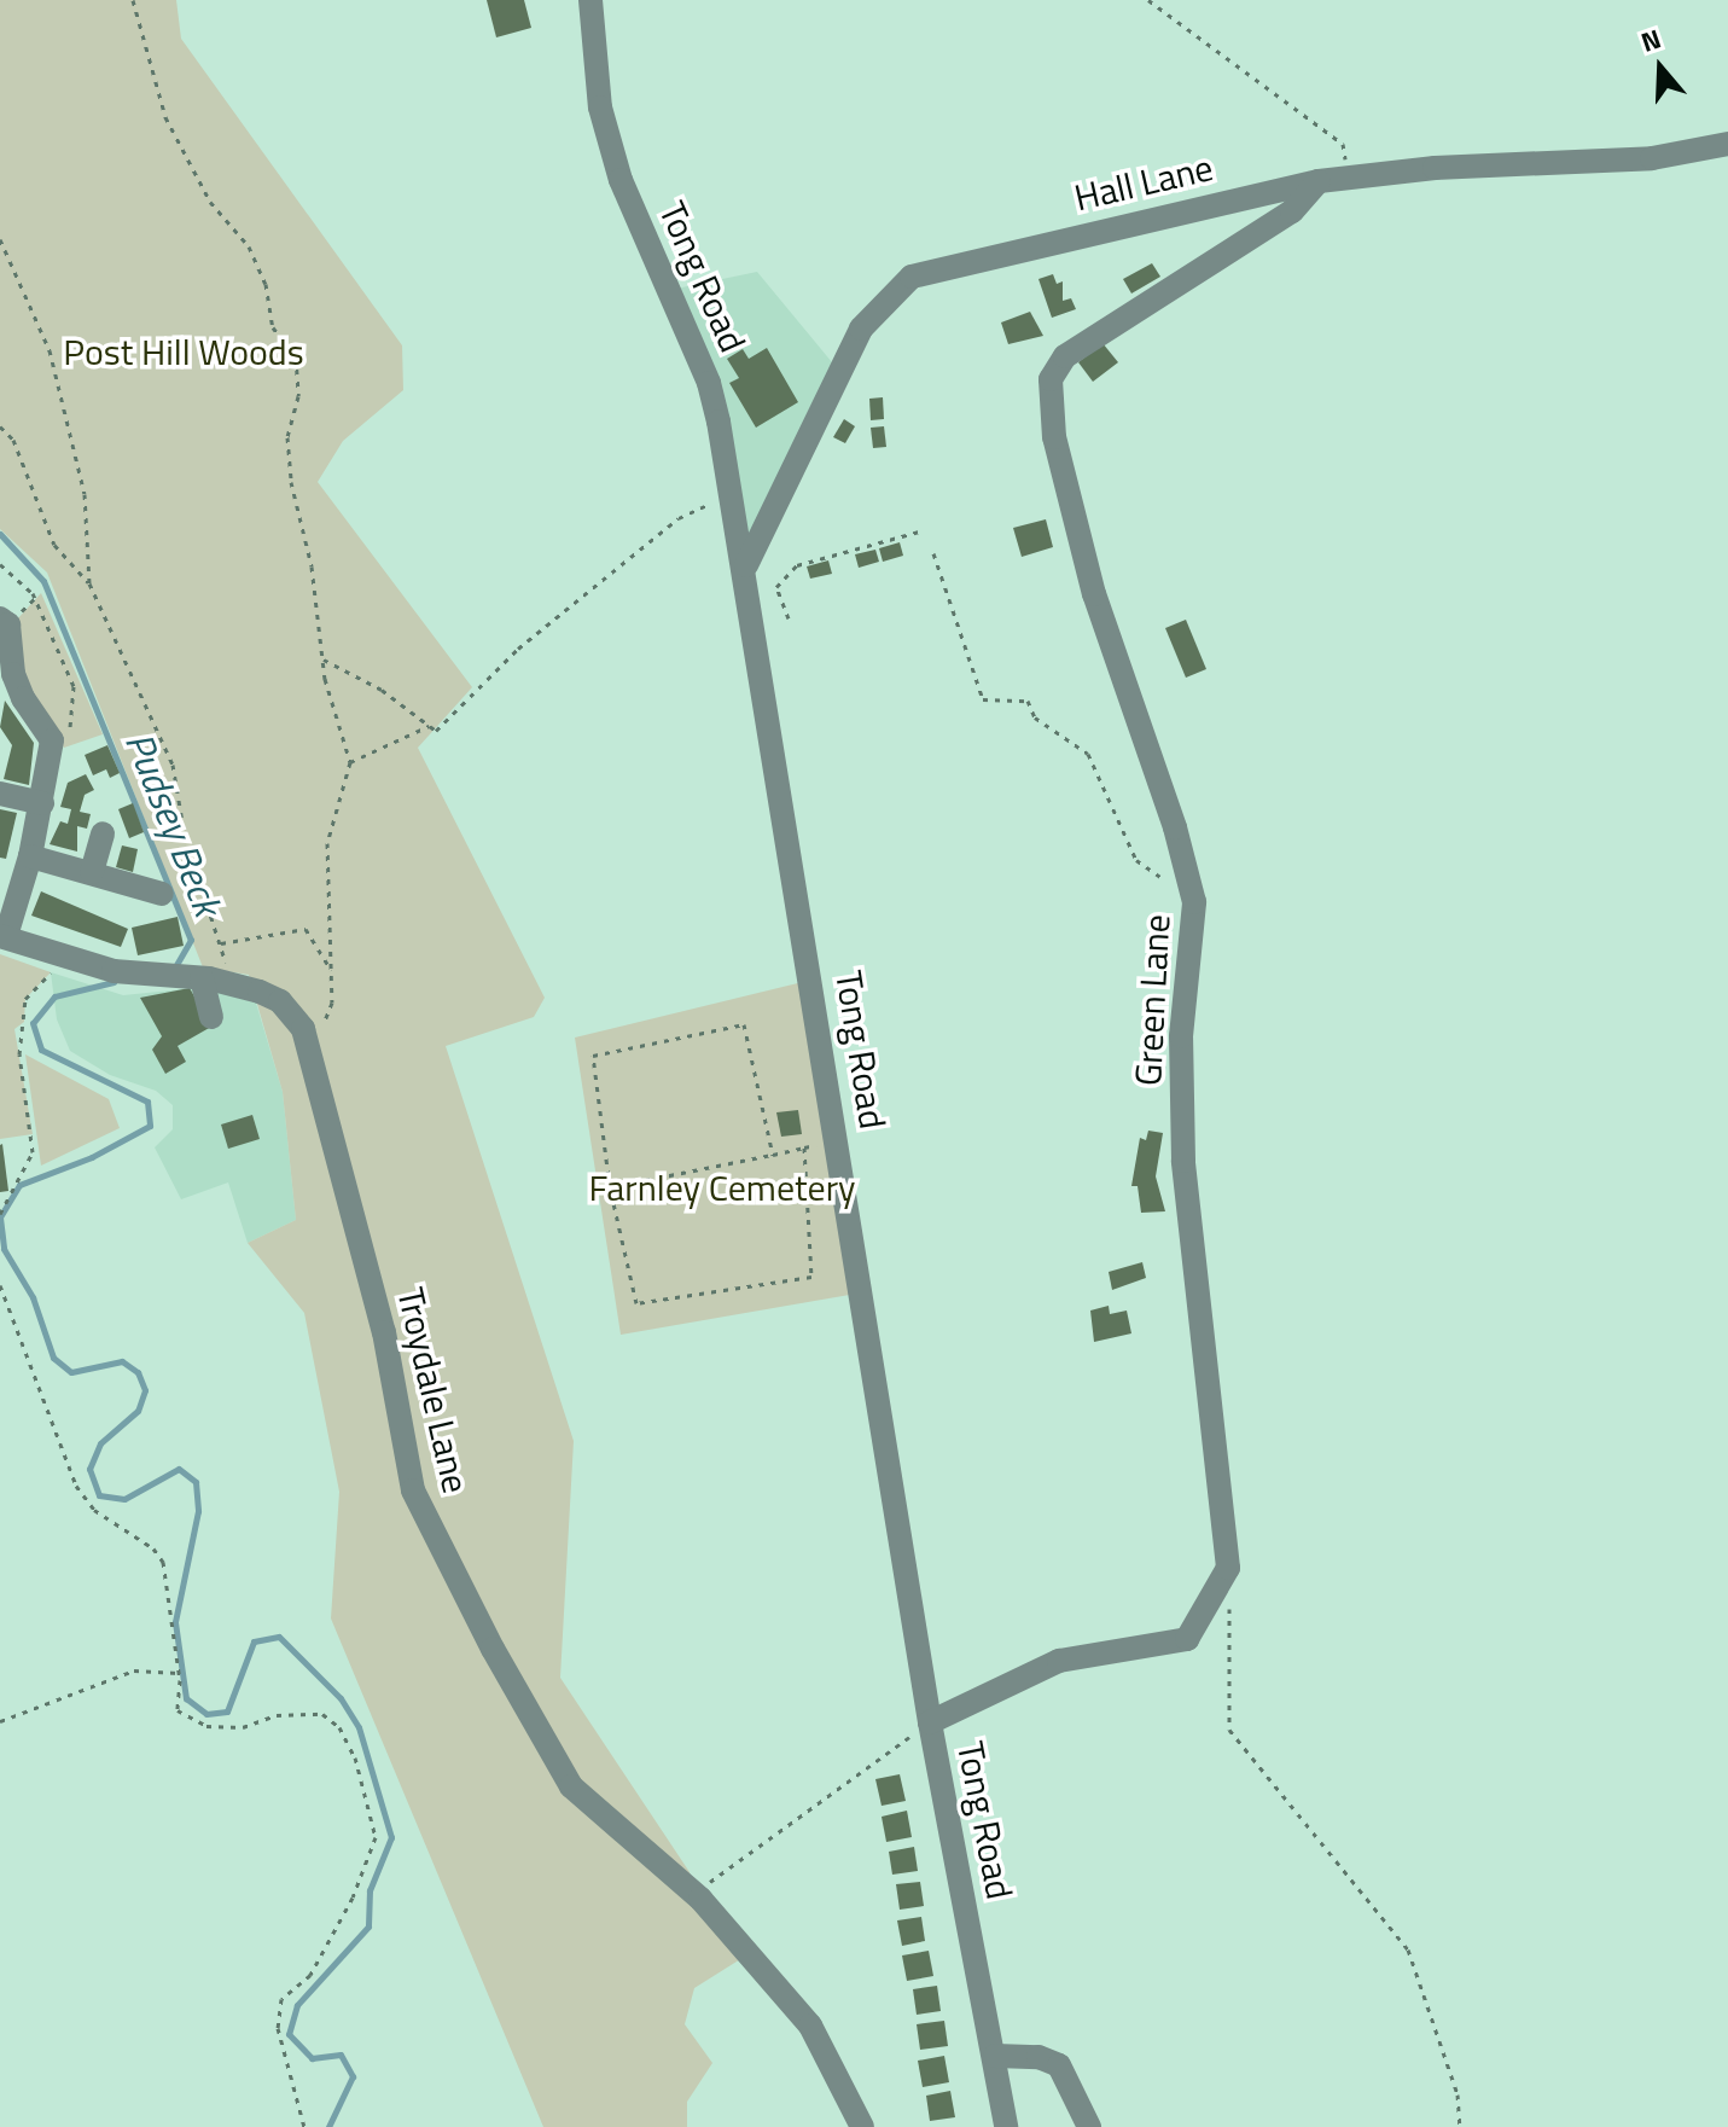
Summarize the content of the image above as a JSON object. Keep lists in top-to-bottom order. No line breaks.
{"streets":{"street":["Hall Lane","Tong Road","Green Lane","Troydale Lane"]},"crossings":[["Hall Lane","Tong Road"],["Hall Lane","Green Lane"],["Tong Road","Green Lane"]],"water":["Pudsey Beck"],"parks":["Post Hill Woods","Farnley Cemetery"],"north":"top"}
